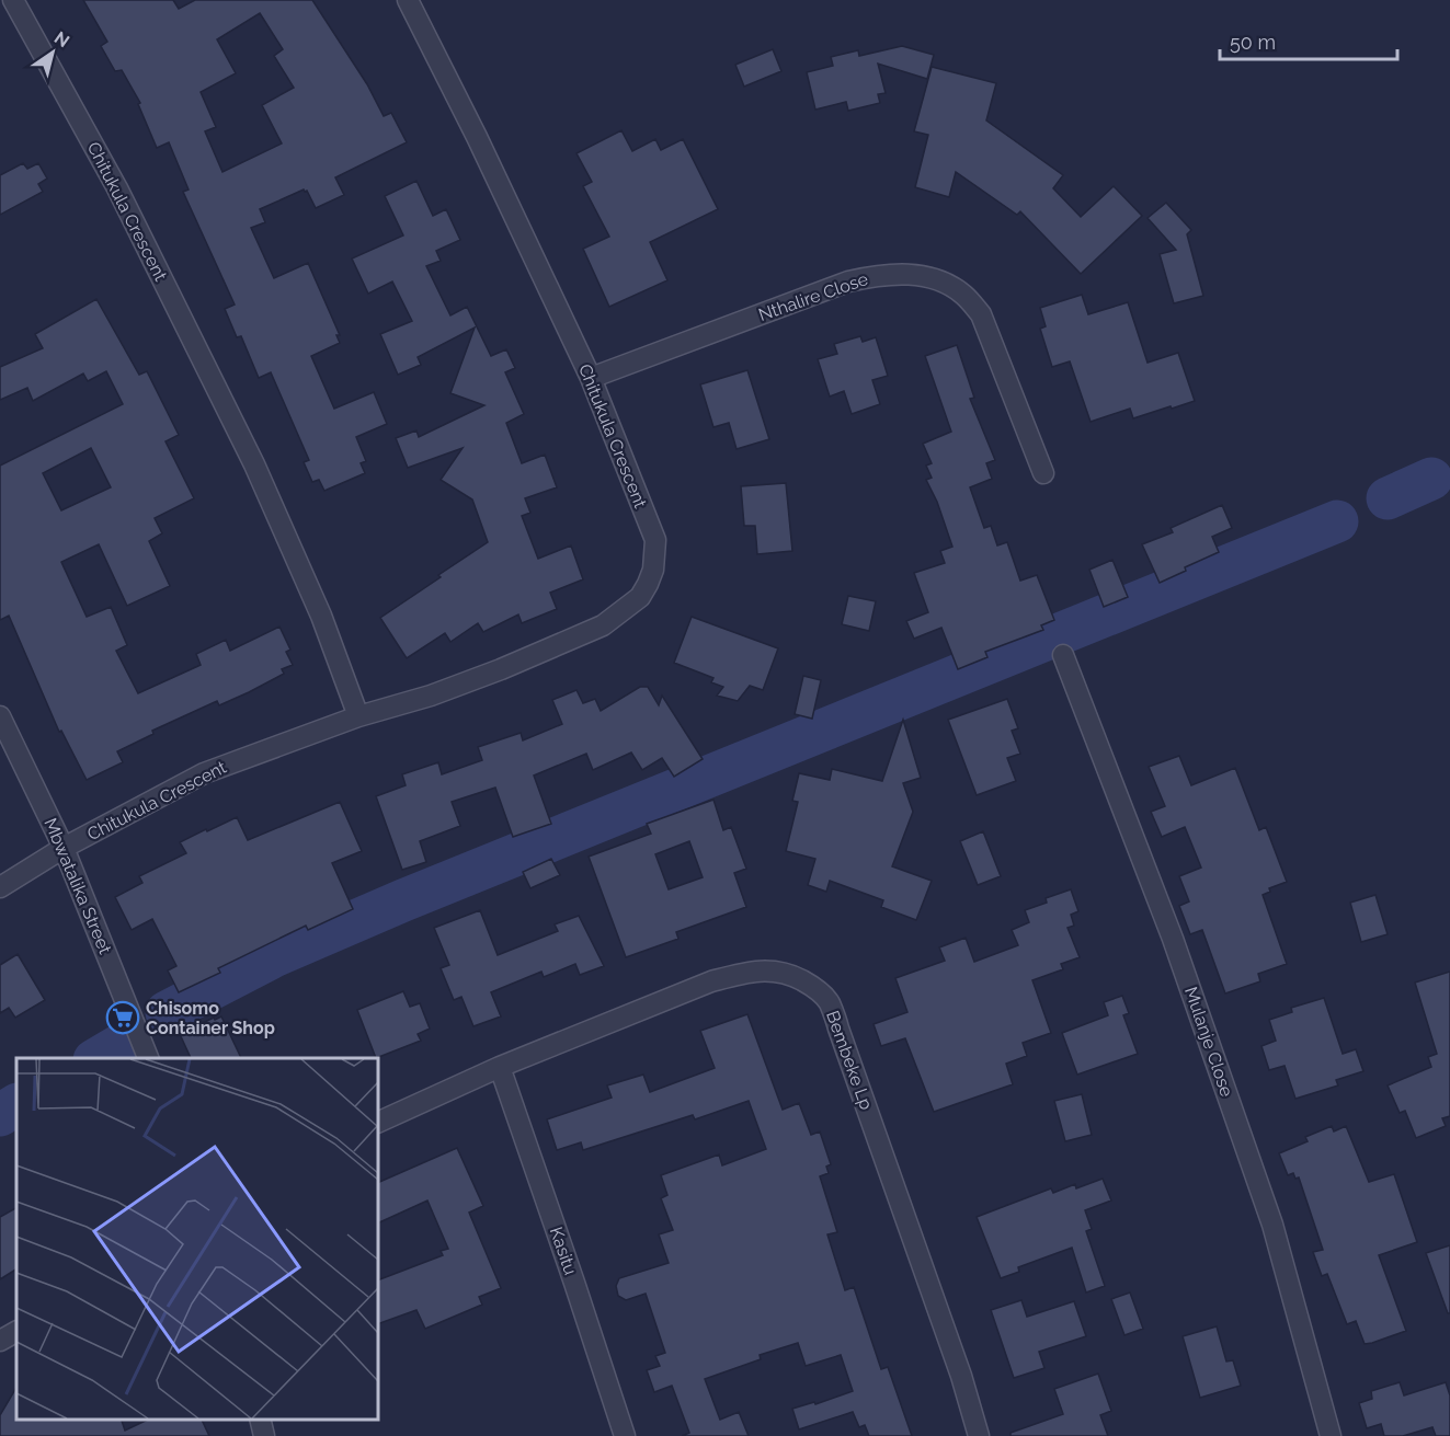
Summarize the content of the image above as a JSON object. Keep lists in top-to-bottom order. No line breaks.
{"streets":{"street":["Chitukula Crescent","Nthalire Close","Mbwatalika Street","Mulanje Close","Bembeke Lp","Kasitu"]},"crossings":[["Chitukula Crescent","Nthalire Close"],["Chitukula Crescent","Mbwatalika Street"],["Bembeke Lp","Kasitu"]],"places":{"supermarket":["Chisomo Container Shop"]},"scale_bar":"50 m","north":"top right"}
